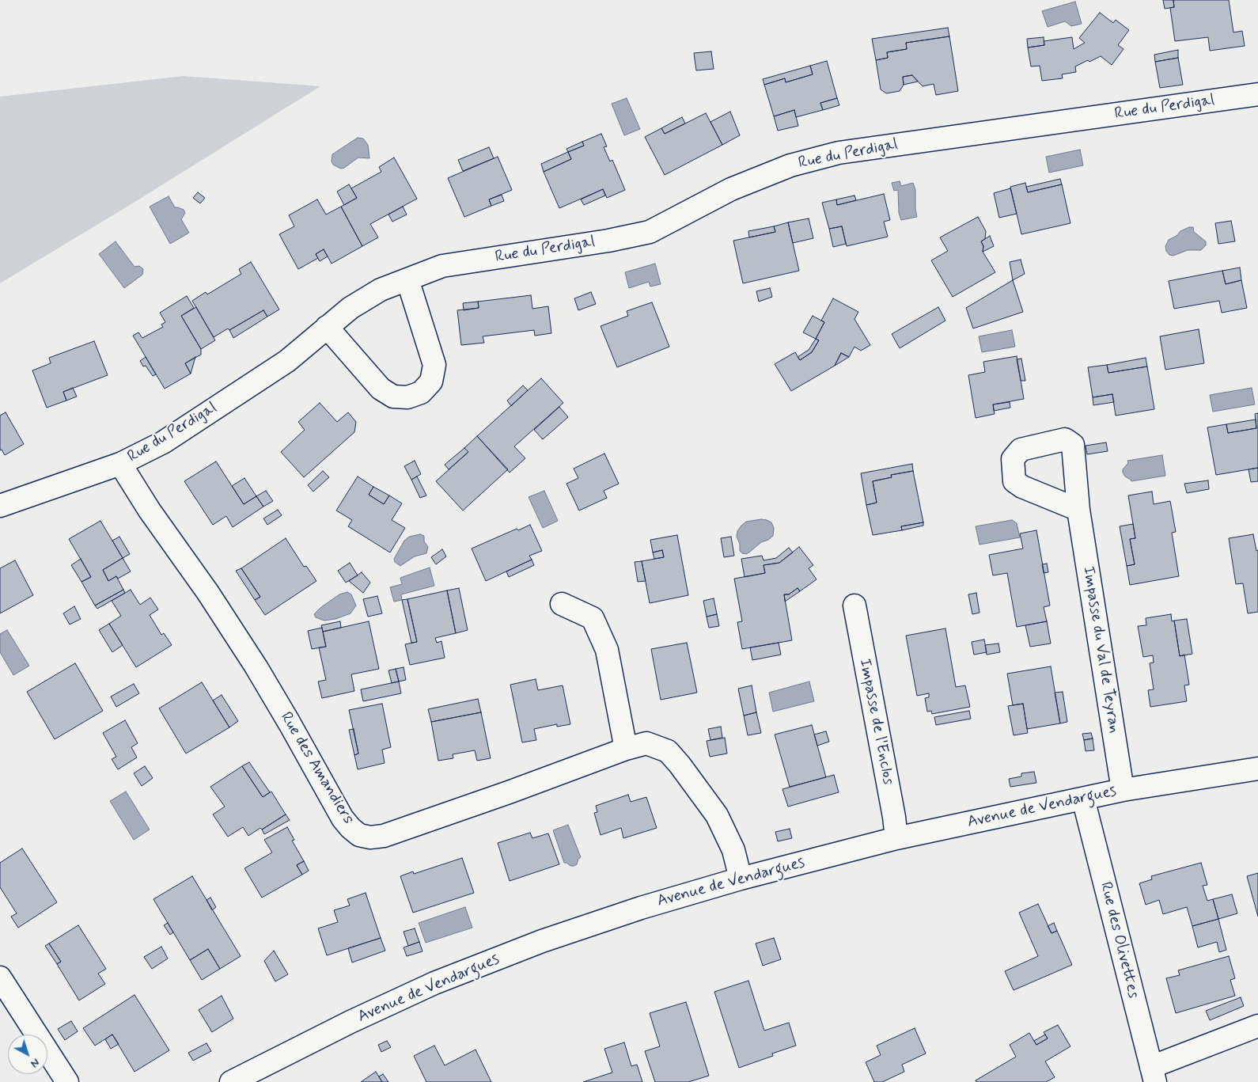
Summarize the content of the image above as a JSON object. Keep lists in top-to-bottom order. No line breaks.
{"streets":{"street":["Rue du Perdigal","Impasse du Val de Teyran","Impasse de l'Enclos","Rue des Amandiers","Avenue de Vendargues","Rue des Olivettes"]},"crossings":[["Rue du Perdigal","Rue des Amandiers"],["Impasse du Val de Teyran","Avenue de Vendargues"],["Impasse de l'Enclos","Avenue de Vendargues"],["Rue des Amandiers","Avenue de Vendargues"],["Avenue de Vendargues","Rue des Olivettes"]],"north":"bottom right"}
